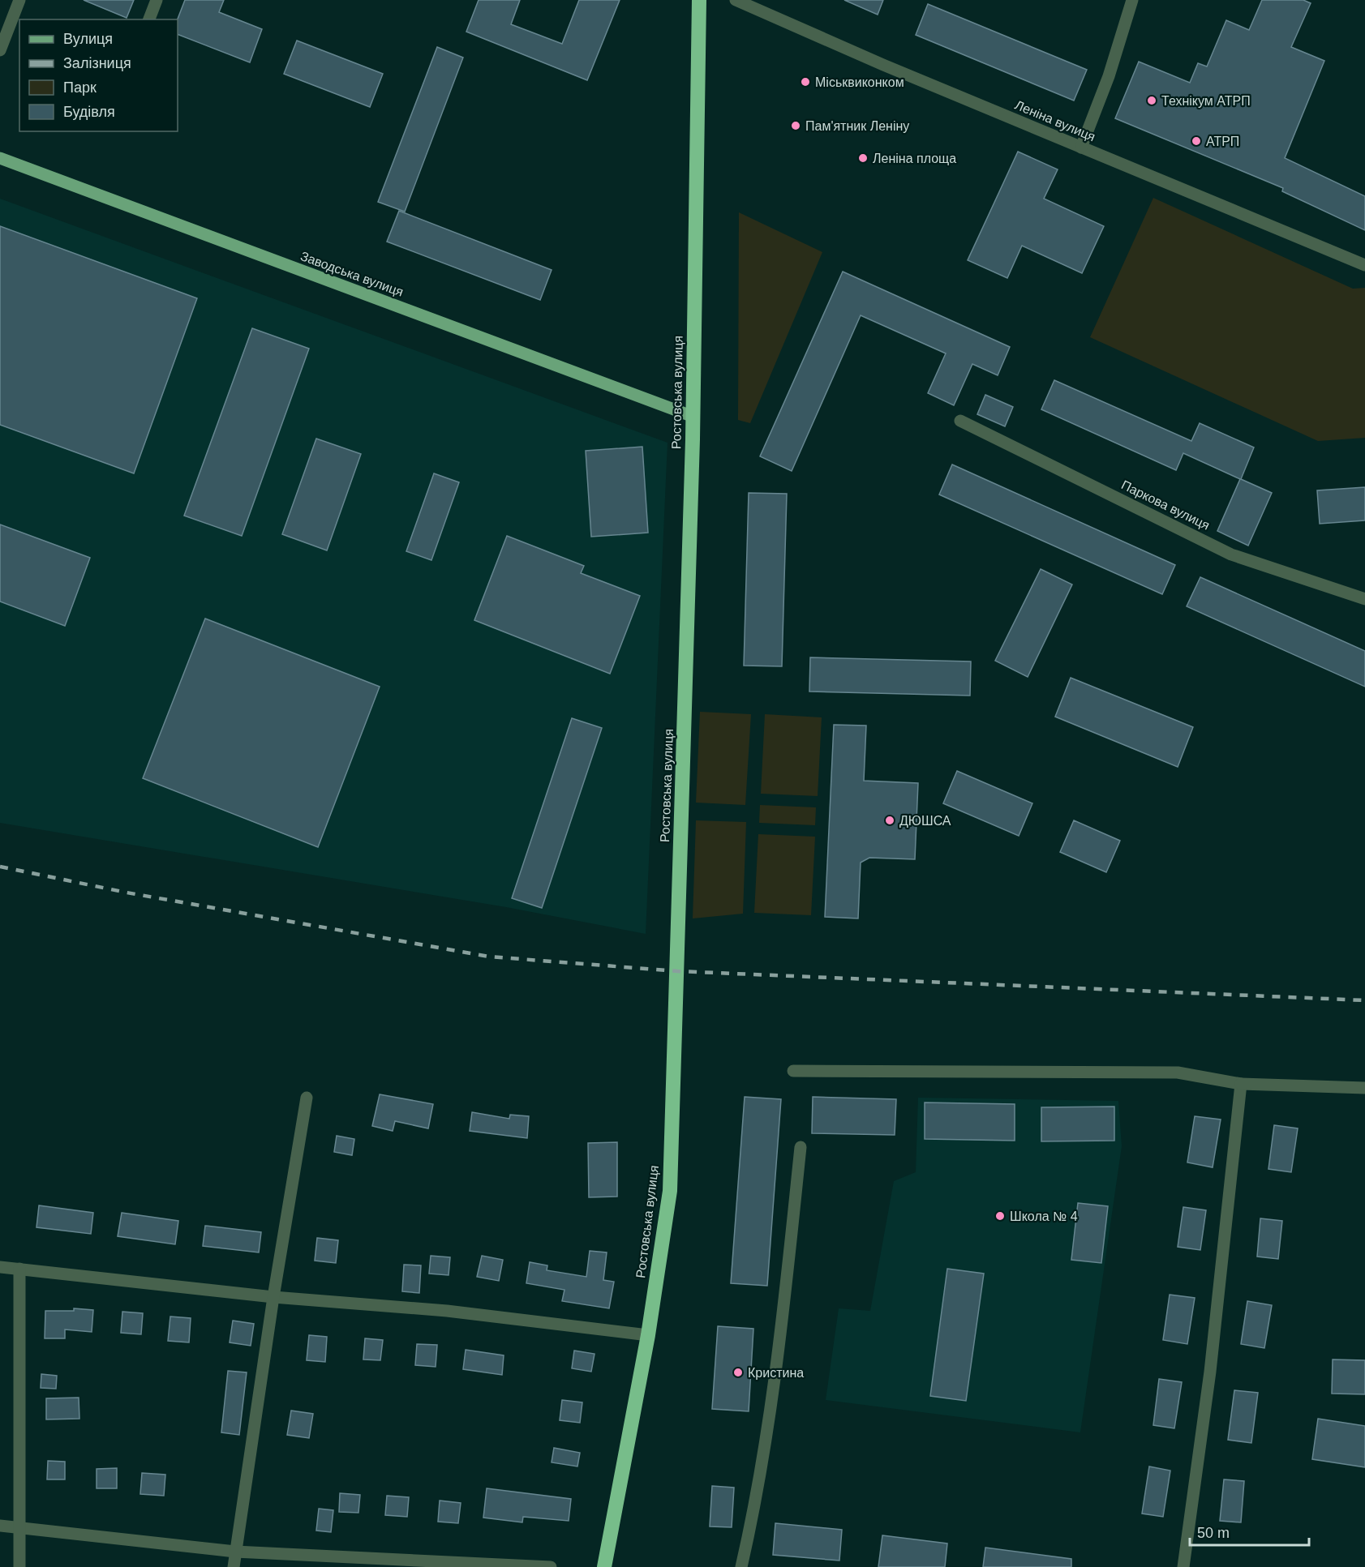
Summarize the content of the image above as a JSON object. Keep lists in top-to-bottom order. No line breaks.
{"streets":{"highway":["Ростовська вулиця"],"main road":["Заводська вулиця"],"street":["Леніна вулиця","Паркова вулиця"]},"crossings":[["Заводська вулиця","Ростовська вулиця"]],"places":["Міськвиконком","Технікум АТРП","Пам'ятник Леніну","АТРП","Леніна площа","ДЮШСА","Школа № 4","Кристина"],"legend":["Вулиця","Залізниця","Парк","Будівля"],"scale_bar":"50 m"}
